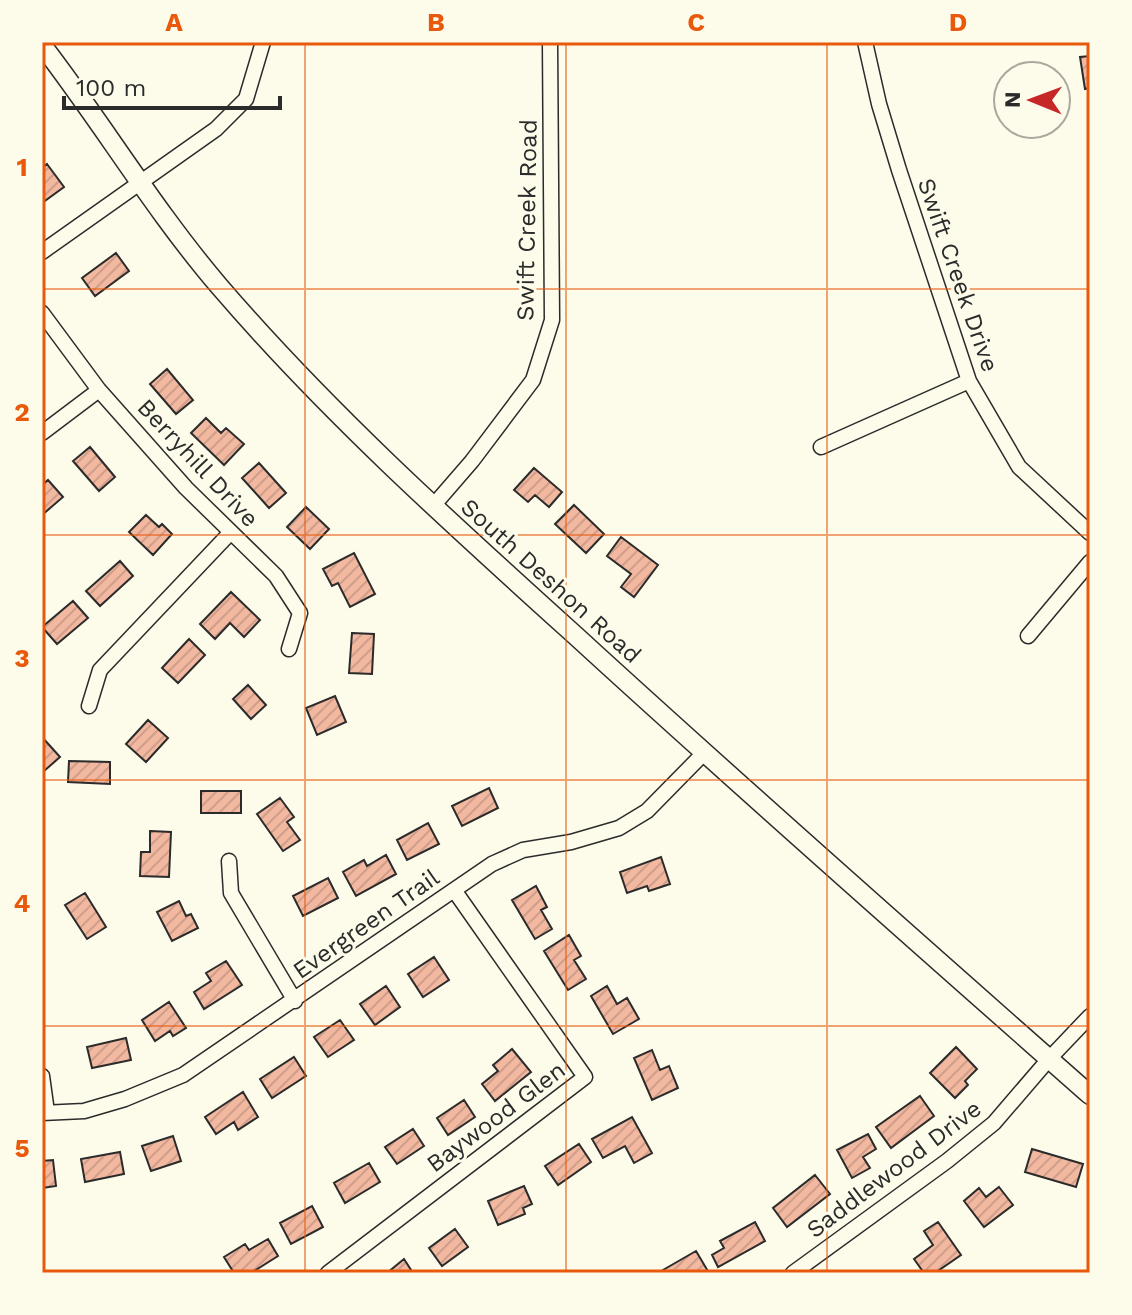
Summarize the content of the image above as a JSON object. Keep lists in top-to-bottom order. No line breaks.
{"streets":{"street":["Swift Creek Road","Swift Creek Drive","Berryhill Drive","South Deshon Road","Evergreen Trail","Baywood Glen","Saddlewood Drive"]},"crossings":[["Swift Creek Road","South Deshon Road"],["South Deshon Road","Evergreen Trail"],["South Deshon Road","Saddlewood Drive"],["Evergreen Trail","Baywood Glen"]],"scale_bar":"100 m","north":"left","grid":{"columns":["A","B","C","D"],"rows":["1","2","3","4","5"]}}
